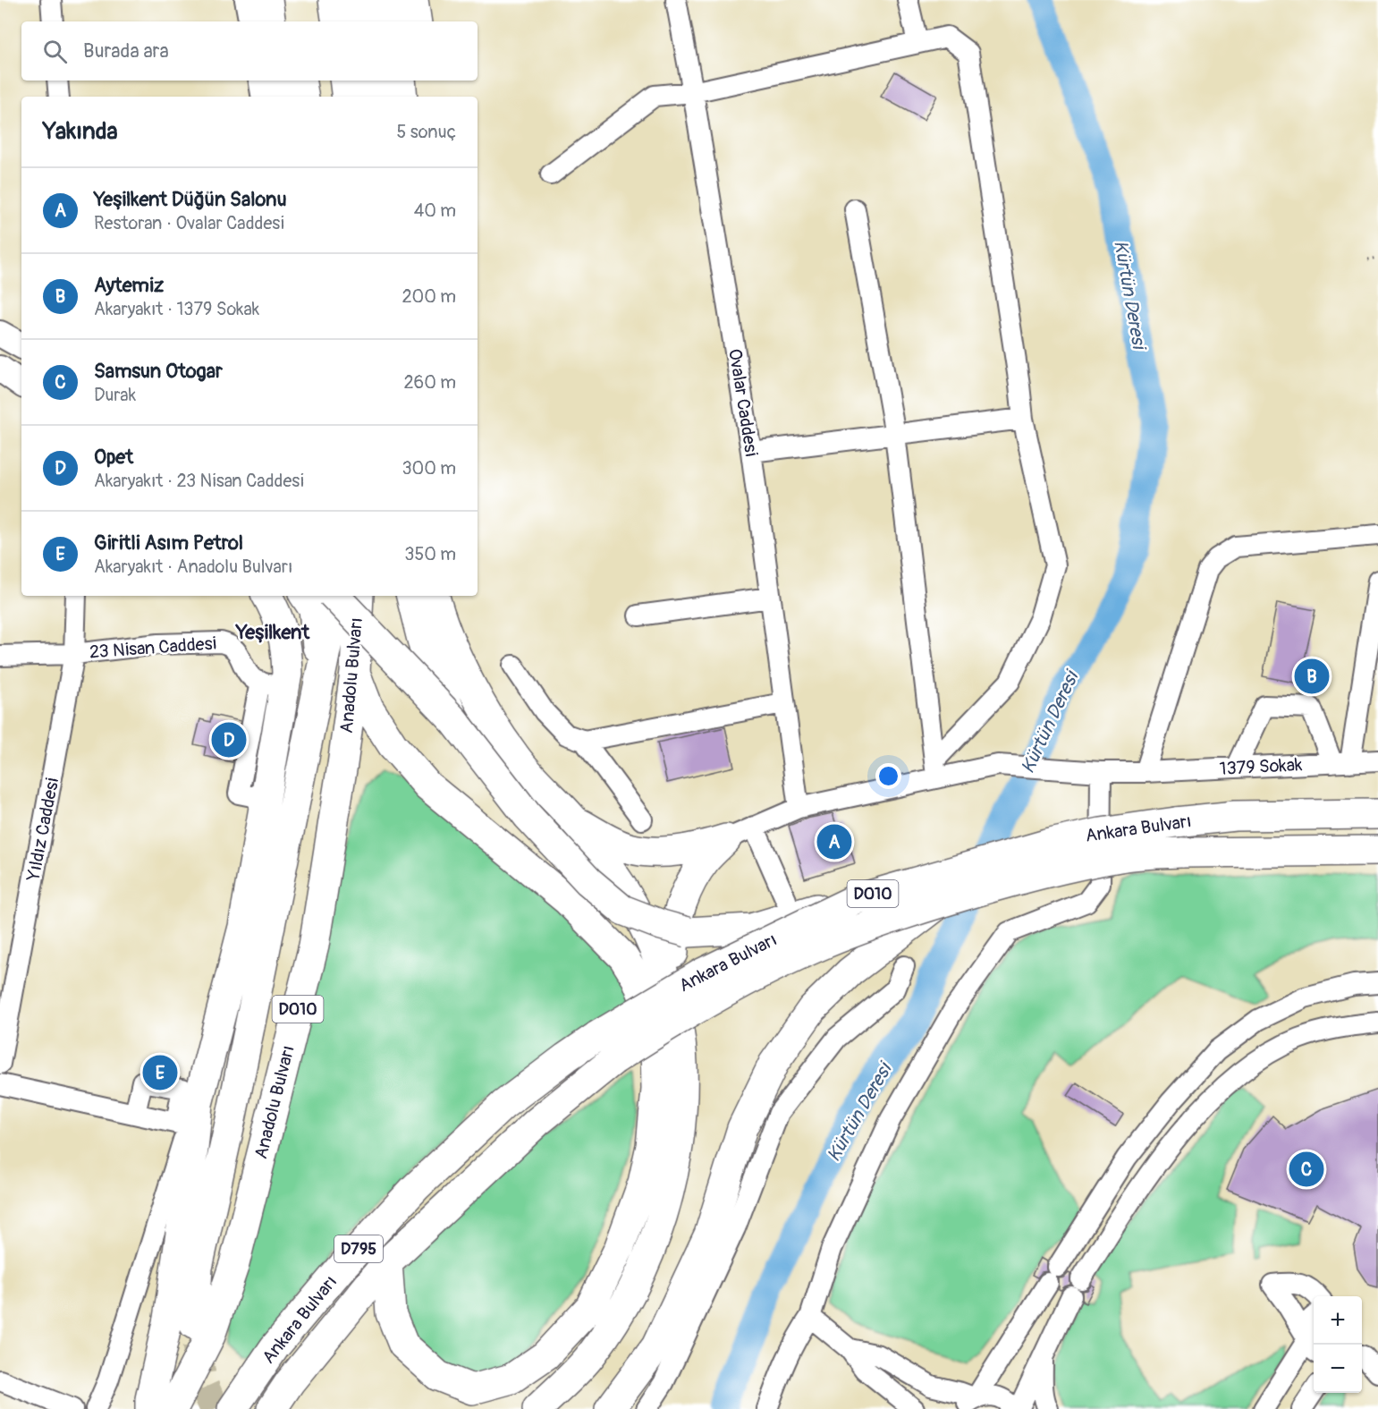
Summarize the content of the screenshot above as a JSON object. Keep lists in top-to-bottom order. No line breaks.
{"streets":{"highway":["Anadolu Bulvarı","Ankara Bulvarı","D010","D795"],"street":["Ovalar Caddesi","23 Nisan Caddesi","1379 Sokak","Yıldız Caddesi"]},"crossings":[["Ovalar Caddesi","1379 Sokak"],["23 Nisan Caddesi","Yıldız Caddesi"]],"districts":["Yeşilkent"],"water":["Kürtün Deresi"],"page":{"search":"Burada ara","heading":["Yakında","5 sonuç"],"list":[{"mark":"A","name":"Yeşilkent Düğün Salonu","note":"Restoran · Ovalar Caddesi","value":"40 m"},{"mark":"B","name":"Aytemiz","note":"Akaryakıt · 1379 Sokak","value":"200 m"},{"mark":"C","name":"Samsun Otogar","note":"Durak","value":"260 m"},{"mark":"D","name":"Opet","note":"Akaryakıt · 23 Nisan Caddesi","value":"300 m"},{"mark":"E","name":"Giritli Asım Petrol","note":"Akaryakıt · Anadolu Bulvarı","value":"350 m"}],"pins":["B","D","A","E","C"],"map_buttons":["+","−"]}}
